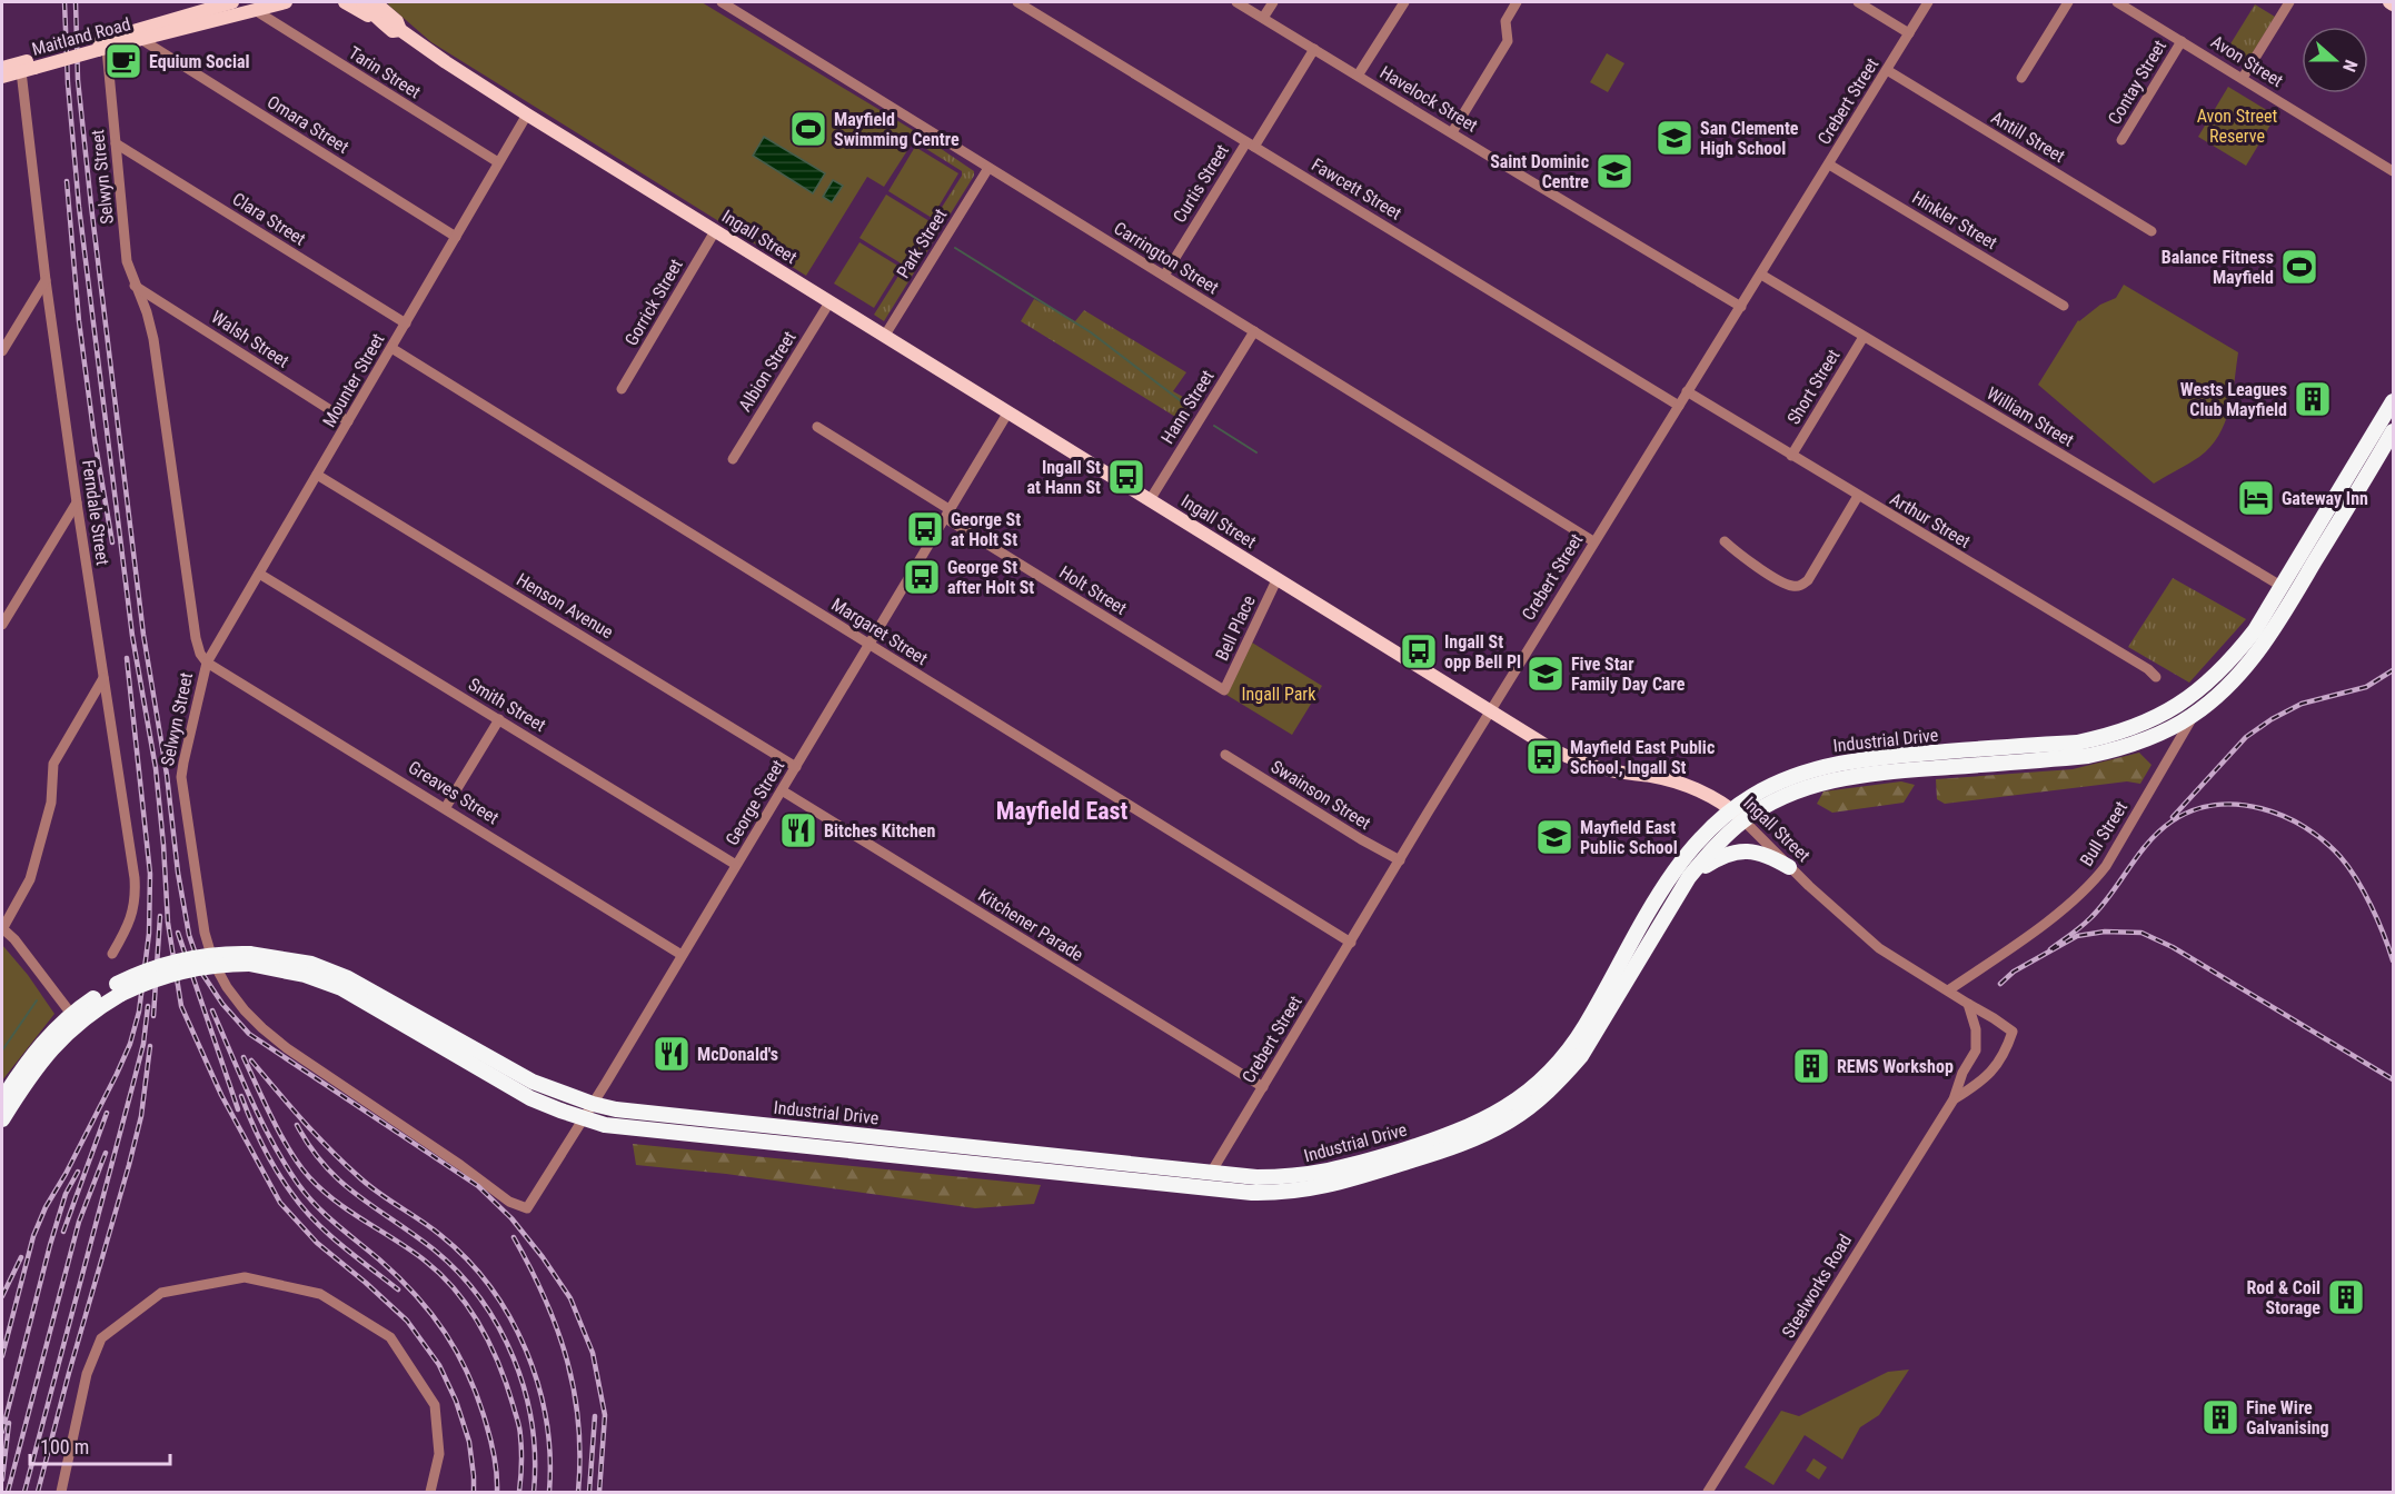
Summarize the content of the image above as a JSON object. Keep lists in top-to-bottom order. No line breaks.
{"streets":{"highway":["Industrial Drive"],"main road":["Maitland Road","Ingall Street"],"street":["Avon Street","Tarin Street","Contay Street","Havelock Street","Crebert Street","Omara Street","Antill Street","Selwyn Street","Curtis Street","Fawcett Street","Clara Street","Hinkler Street","Park Street","Carrington Street","Gorrick Street","Walsh Street","Albion Street","Mounter Street","Short Street","Hann Street","William Street","Ferndale Street","Arthur Street","Holt Street","Henson Avenue","Bell Place","Margaret Street","Smith Street","Greaves Street","Swainson Street","George Street","Bull Street","Kitchener Parade","Steelworks Road"]},"crossings":[["Maitland Road","Tarin Street"],["Maitland Road","Omara Street"],["Maitland Road","Selwyn Street"],["Maitland Road","Ferndale Street"],["Avon Street","Contay Street"],["Tarin Street","Mounter Street"],["Havelock Street","Crebert Street"],["Havelock Street","Curtis Street"],["Crebert Street","Antill Street"],["Crebert Street","Fawcett Street"],["Crebert Street","Hinkler Street"],["Crebert Street","Ingall Street"],["Crebert Street","Carrington Street"],["Crebert Street","William Street"],["Crebert Street","Arthur Street"],["Crebert Street","Margaret Street"],["Crebert Street","Industrial Drive"],["Crebert Street","Swainson Street"],["Crebert Street","Kitchener Parade"],["Omara Street","Mounter Street"],["Selwyn Street","Clara Street"],["Selwyn Street","Walsh Street"],["Selwyn Street","Mounter Street"],["Selwyn Street","Greaves Street"],["Selwyn Street","George Street"],["Curtis Street","Fawcett Street"],["Curtis Street","Carrington Street"],["Clara Street","Mounter Street"],["Ingall Street","Park Street"],["Ingall Street","Gorrick Street"],["Ingall Street","Albion Street"],["Ingall Street","Mounter Street"],["Ingall Street","Hann Street"],["Ingall Street","Bell Place"],["Ingall Street","Industrial Drive"],["Ingall Street","George Street"],["Ingall Street","Bull Street"],["Ingall Street","Steelworks Road"],["Park Street","Carrington Street"],["Carrington Street","Hann Street"],["Walsh Street","Mounter Street"],["Mounter Street","Henson Avenue"],["Mounter Street","Margaret Street"],["Mounter Street","Smith Street"],["Mounter Street","Greaves Street"],["Short Street","William Street"],["Short Street","Arthur Street"],["William Street","Industrial Drive"],["Holt Street","Bell Place"],["Holt Street","George Street"],["Henson Avenue","George Street"],["Margaret Street","George Street"],["Smith Street","George Street"],["Industrial Drive","George Street"],["Industrial Drive","Bull Street"],["Greaves Street","George Street"],["George Street","Kitchener Parade"]],"districts":["Mayfield East"],"parks":["Avon Street Reserve","Ingall Park"],"places":{"cafe":["Equium Social"],"sports":["Mayfield Swimming Centre","Balance Fitness Mayfield"],"school or university":["San Clemente High School","Saint Dominic Centre","Five Star Family Day Care","Mayfield East Public School"],"building":["Wests Leagues Club Mayfield","REMS Workshop","Rod & Coil Storage","Fine Wire Galvanising"],"bus stop":["Ingall St at Hann St","George St at Holt St","George St after Holt St","Ingall St opp Bell Pl","Mayfield East Public School, Ingall St"],"hotel":["Gateway Inn"],"restaurant":["Bitches Kitchen","McDonald's"]},"scale_bar":"100 m","north":"right"}
